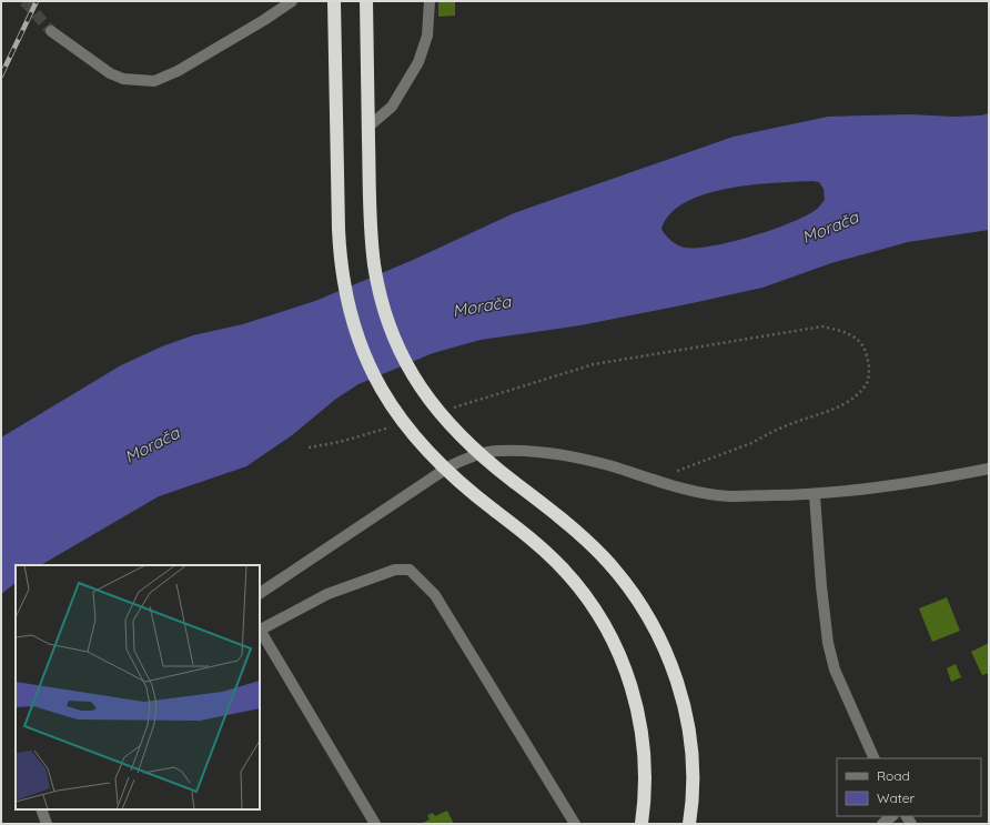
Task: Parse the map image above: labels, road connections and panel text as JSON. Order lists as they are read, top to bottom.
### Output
{
  "water": ["Morača"],
  "legend": ["Road", "Water"]
}
